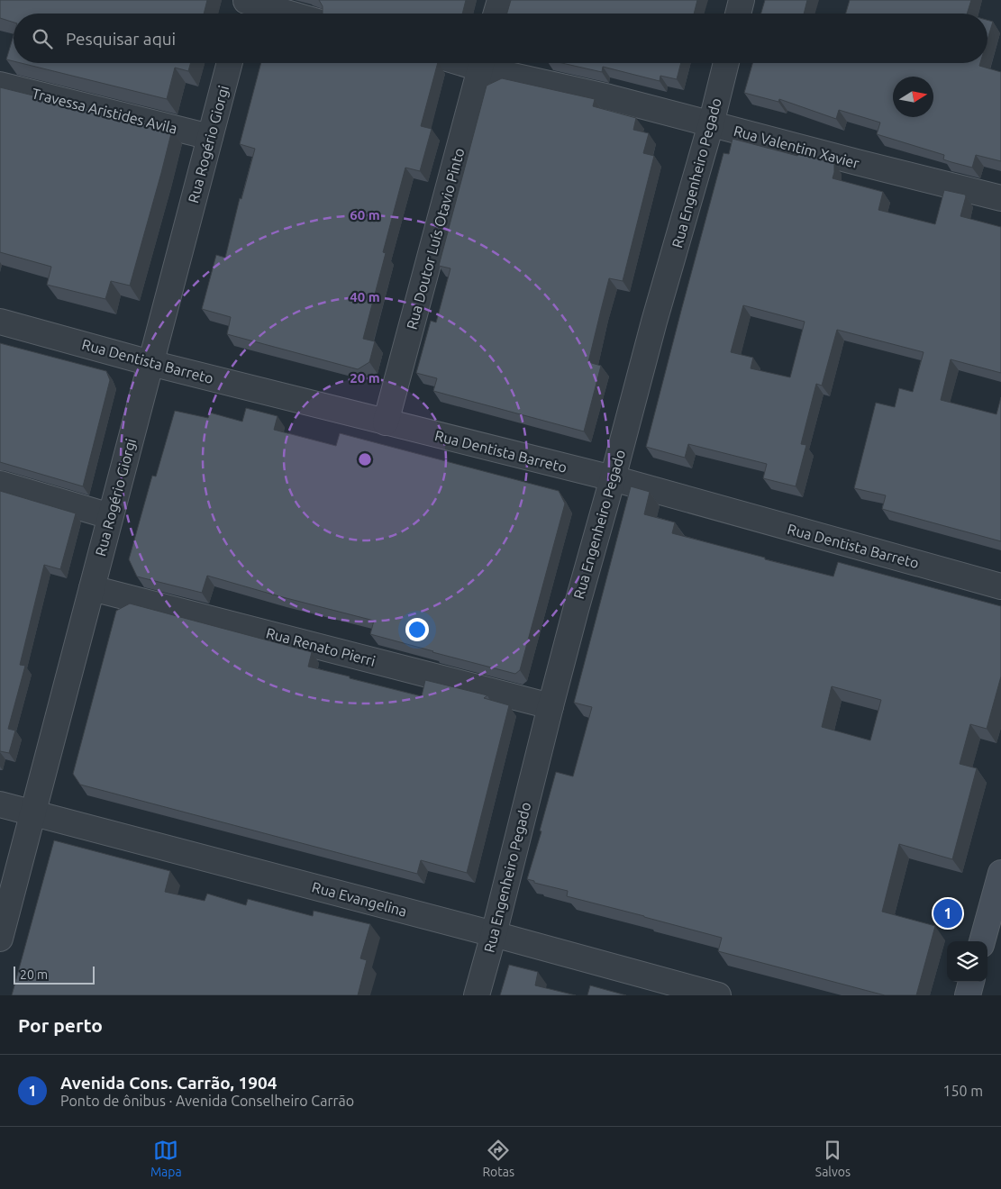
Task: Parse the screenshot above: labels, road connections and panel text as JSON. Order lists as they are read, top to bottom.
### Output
{
  "streets": {
    "street": [
      "Travessa Aristides Avila",
      "Rua Rogério Giorgi",
      "Rua Valentim Xavier",
      "Rua Engenheiro Pegado",
      "Rua Doutor Luís Otavio Pinto",
      "Rua Dentista Barreto",
      "Rua Renato Pierri",
      "Rua Evangelina"
    ]
  },
  "crossings": [
    ["Travessa Aristides Avila", "Rua Rogério Giorgi"],
    ["Rua Rogério Giorgi", "Rua Dentista Barreto"],
    ["Rua Rogério Giorgi", "Rua Renato Pierri"],
    ["Rua Rogério Giorgi", "Rua Evangelina"],
    ["Rua Valentim Xavier", "Rua Engenheiro Pegado"],
    ["Rua Engenheiro Pegado", "Rua Dentista Barreto"],
    ["Rua Engenheiro Pegado", "Rua Renato Pierri"],
    ["Rua Engenheiro Pegado", "Rua Evangelina"],
    ["Rua Doutor Luís Otavio Pinto", "Rua Dentista Barreto"]
  ],
  "scale_bar": "20 m",
  "north": "right",
  "page": {
    "search": "Pesquisar aqui",
    "pins": "1",
    "scale": "20 m",
    "heading": "Por perto",
    "list": [
      {
        "mark": "1",
        "name": "Avenida Cons. Carrão, 1904",
        "note": "Ponto de ônibus · Avenida Conselheiro Carrão",
        "value": "150 m"
      }
    ],
    "nav": ["Mapa", "Rotas", "Salvos"]
  },
  "rings": ["60 m", "40 m", "20 m"]
}
